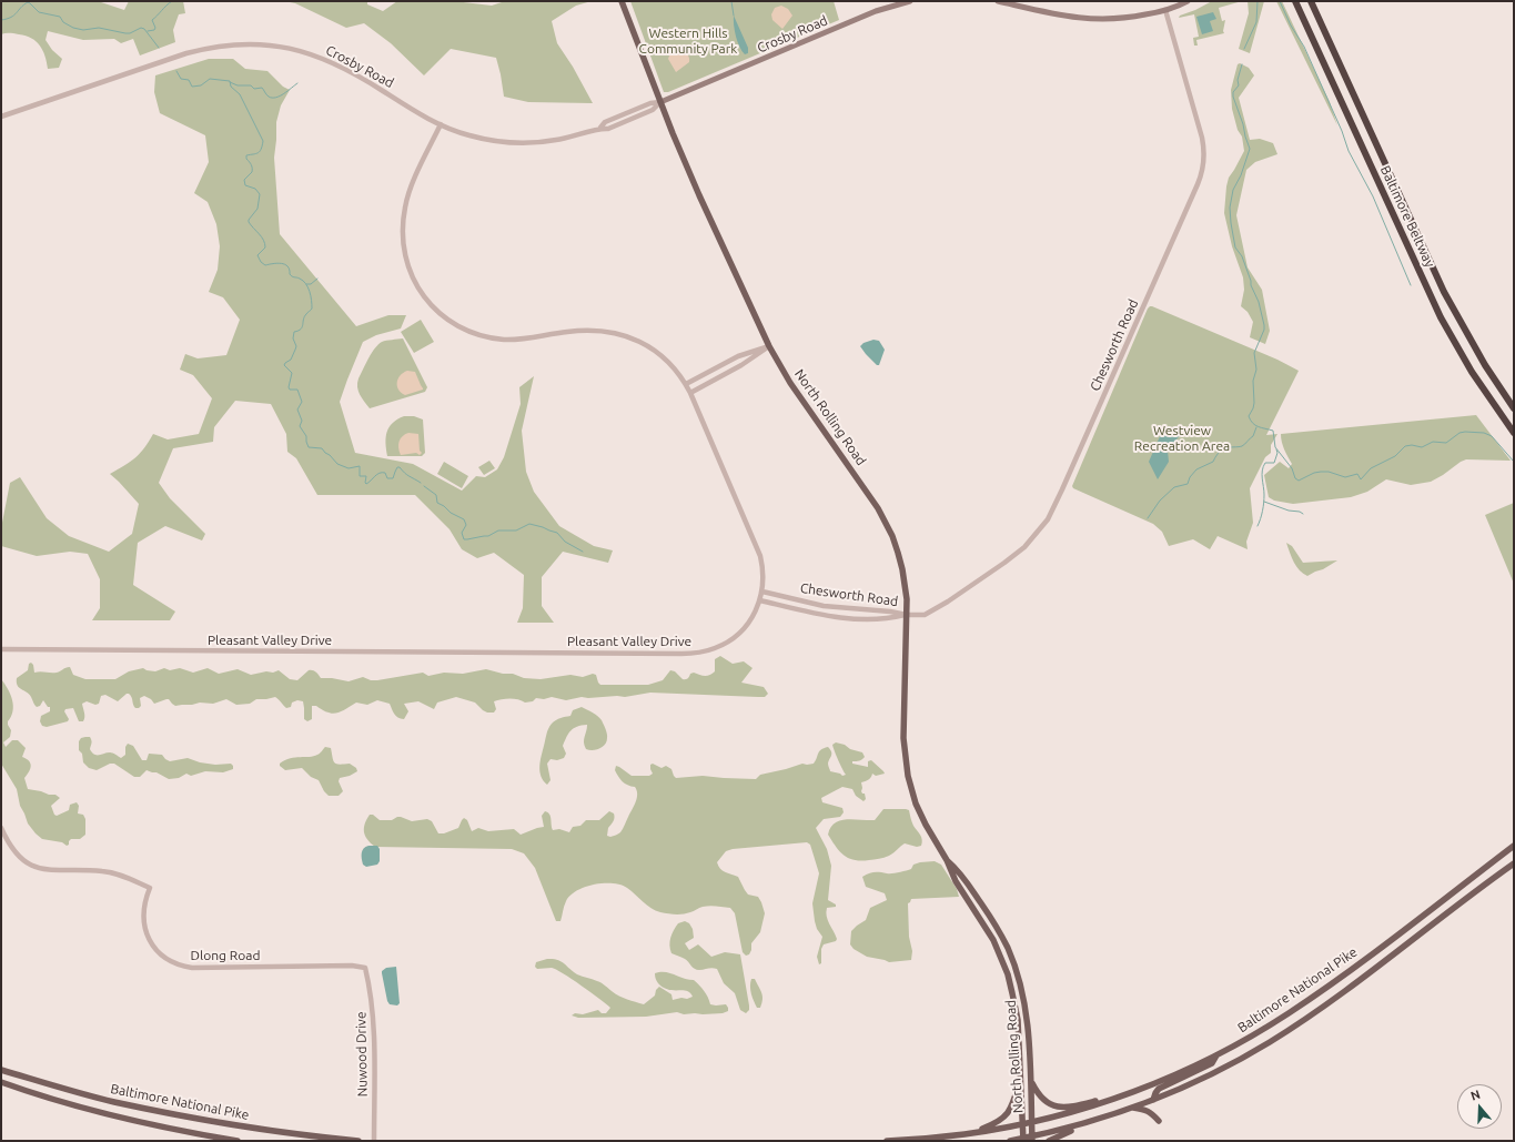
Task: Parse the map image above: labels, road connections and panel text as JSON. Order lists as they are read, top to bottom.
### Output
{
  "streets": {
    "highway": ["Baltimore Beltway"],
    "main road": ["Crosby Road", "North Rolling Road", "Baltimore National Pike"],
    "street": [
      "Chesworth Road",
      "Pleasant Valley Drive",
      "Dlong Road",
      "Nuwood Drive"
    ]
  },
  "crossings": [
    ["Crosby Road", "North Rolling Road"],
    ["Crosby Road", "Pleasant Valley Drive"],
    ["Chesworth Road", "North Rolling Road"],
    ["Chesworth Road", "Pleasant Valley Drive"],
    ["North Rolling Road", "Baltimore National Pike"],
    ["Dlong Road", "Nuwood Drive"]
  ],
  "parks": ["Western Hills Community Park", "Westview Recreation Area"],
  "north": "top"
}
